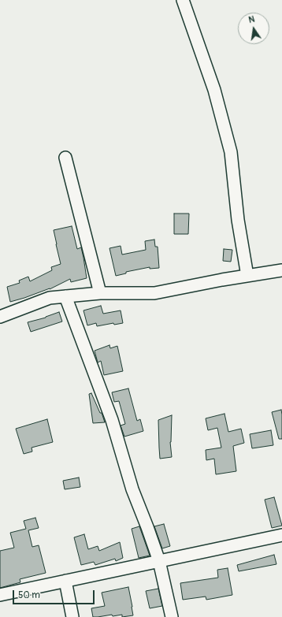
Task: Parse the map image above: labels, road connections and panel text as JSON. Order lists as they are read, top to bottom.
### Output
{
  "scale_bar": "50 m",
  "north": "top"
}
